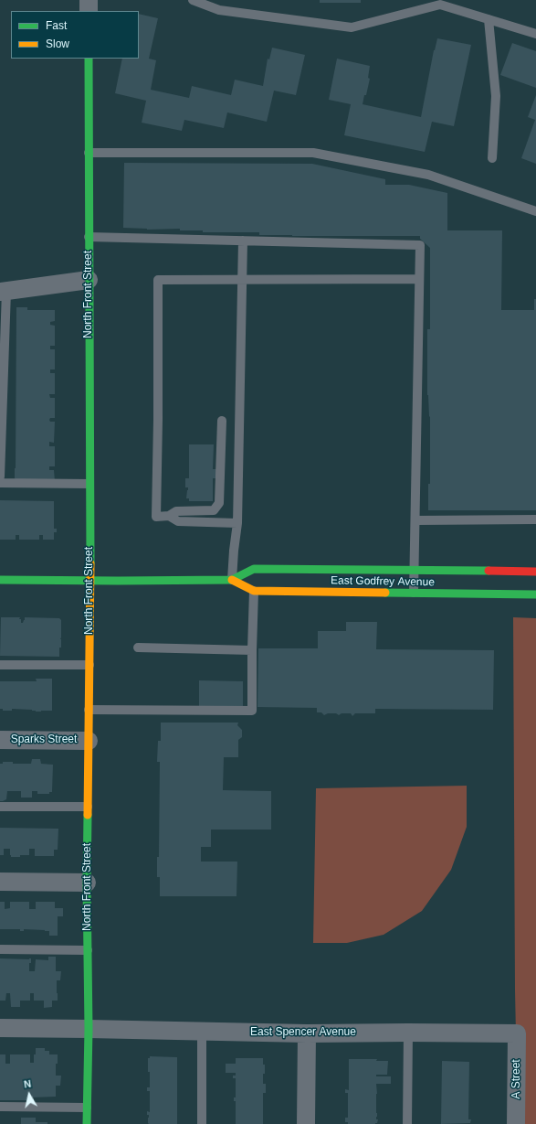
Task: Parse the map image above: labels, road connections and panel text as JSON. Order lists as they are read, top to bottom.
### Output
{
  "streets": {
    "street": [
      "North Front Street",
      "East Godfrey Avenue",
      "Sparks Street",
      "East Spencer Avenue",
      "A Street"
    ]
  },
  "crossings": [
    ["North Front Street", "East Godfrey Avenue"],
    ["North Front Street", "Sparks Street"],
    ["North Front Street", "East Spencer Avenue"],
    ["East Spencer Avenue", "A Street"]
  ],
  "legend": ["Fast", "Slow"],
  "north": "top"
}
